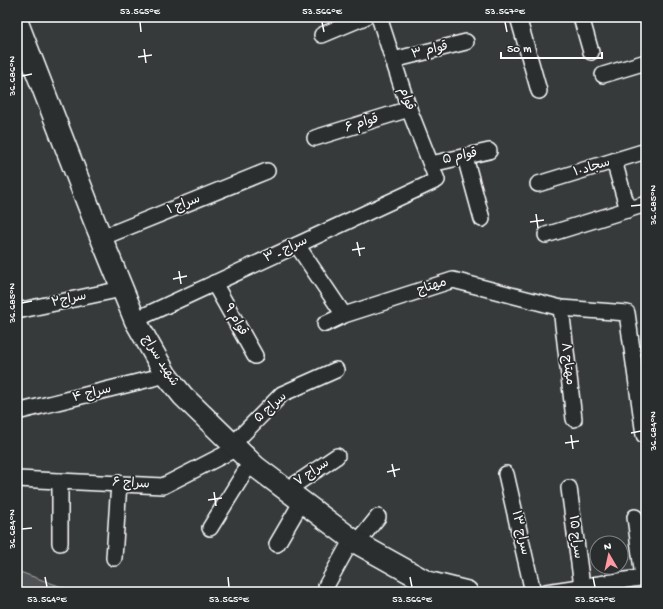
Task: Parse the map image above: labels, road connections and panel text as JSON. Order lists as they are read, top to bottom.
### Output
{
  "streets": {
    "street": [
      "قوام ۳",
      "قوام",
      "قوام ۶",
      "قوام ۵",
      "سجاد۱۰",
      "سراج ۱",
      "سراج ـ ۳",
      "مهتاج",
      "سراج۲",
      "قوام ۹",
      "شهید سراج",
      "مهتاج ۸",
      "سراج ۴",
      "سراج ۵",
      "سراج ۷",
      "سراج ۶",
      "سراج ۱۳",
      "سراج ۱۵"
    ]
  },
  "crossings": [
    ["قوام ۳", "قوام"],
    ["قوام", "قوام ۶"],
    ["قوام", "قوام ۵"],
    ["قوام", "سراج ـ ۳"],
    ["سراج ۱", "شهید سراج"],
    ["سراج ـ ۳", "قوام ۹"],
    ["سراج ـ ۳", "شهید سراج"],
    ["مهتاج", "مهتاج ۸"],
    ["سراج۲", "شهید سراج"],
    ["شهید سراج", "سراج ۴"],
    ["شهید سراج", "سراج ۵"],
    ["شهید سراج", "سراج ۷"],
    ["شهید سراج", "سراج ۶"],
    ["سراج ۵", "سراج ۶"]
  ],
  "scale_bar": "50 m",
  "north": "top",
  "coordinates": [
    "53.565°E",
    "53.566°E",
    "53.567°E",
    "36.686°N",
    "36.685°N",
    "36.684°N",
    "53.564°E"
  ]
}
